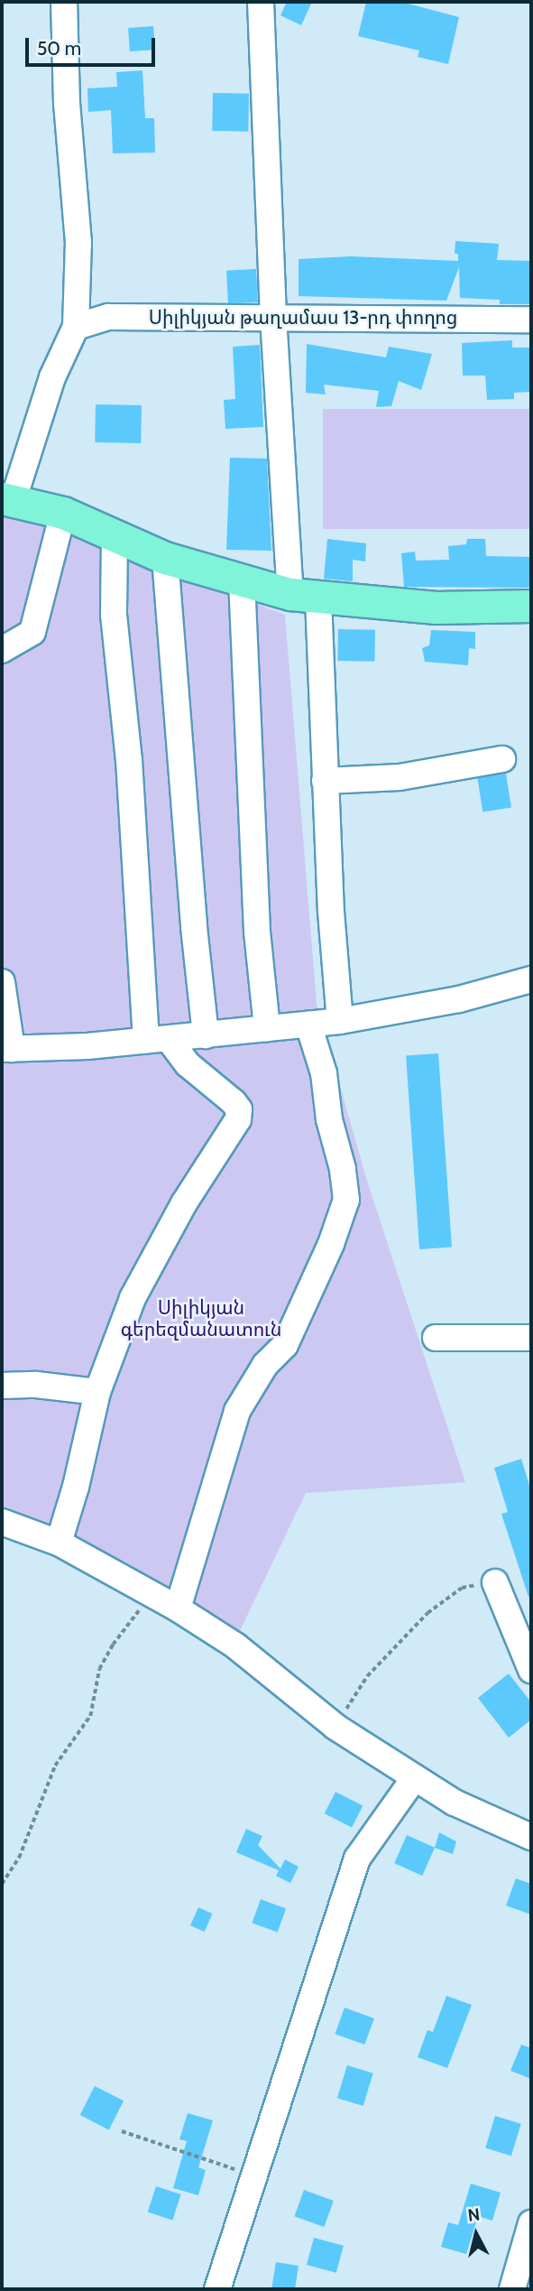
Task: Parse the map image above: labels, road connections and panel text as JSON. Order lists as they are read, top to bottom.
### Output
{
  "streets": {
    "street": ["Սիլիկյան թաղամաս 13-րդ փողոց"]
  },
  "parks": ["Սիլիկյան գերեզմանատուն"],
  "scale_bar": "50 m",
  "north": "top"
}
